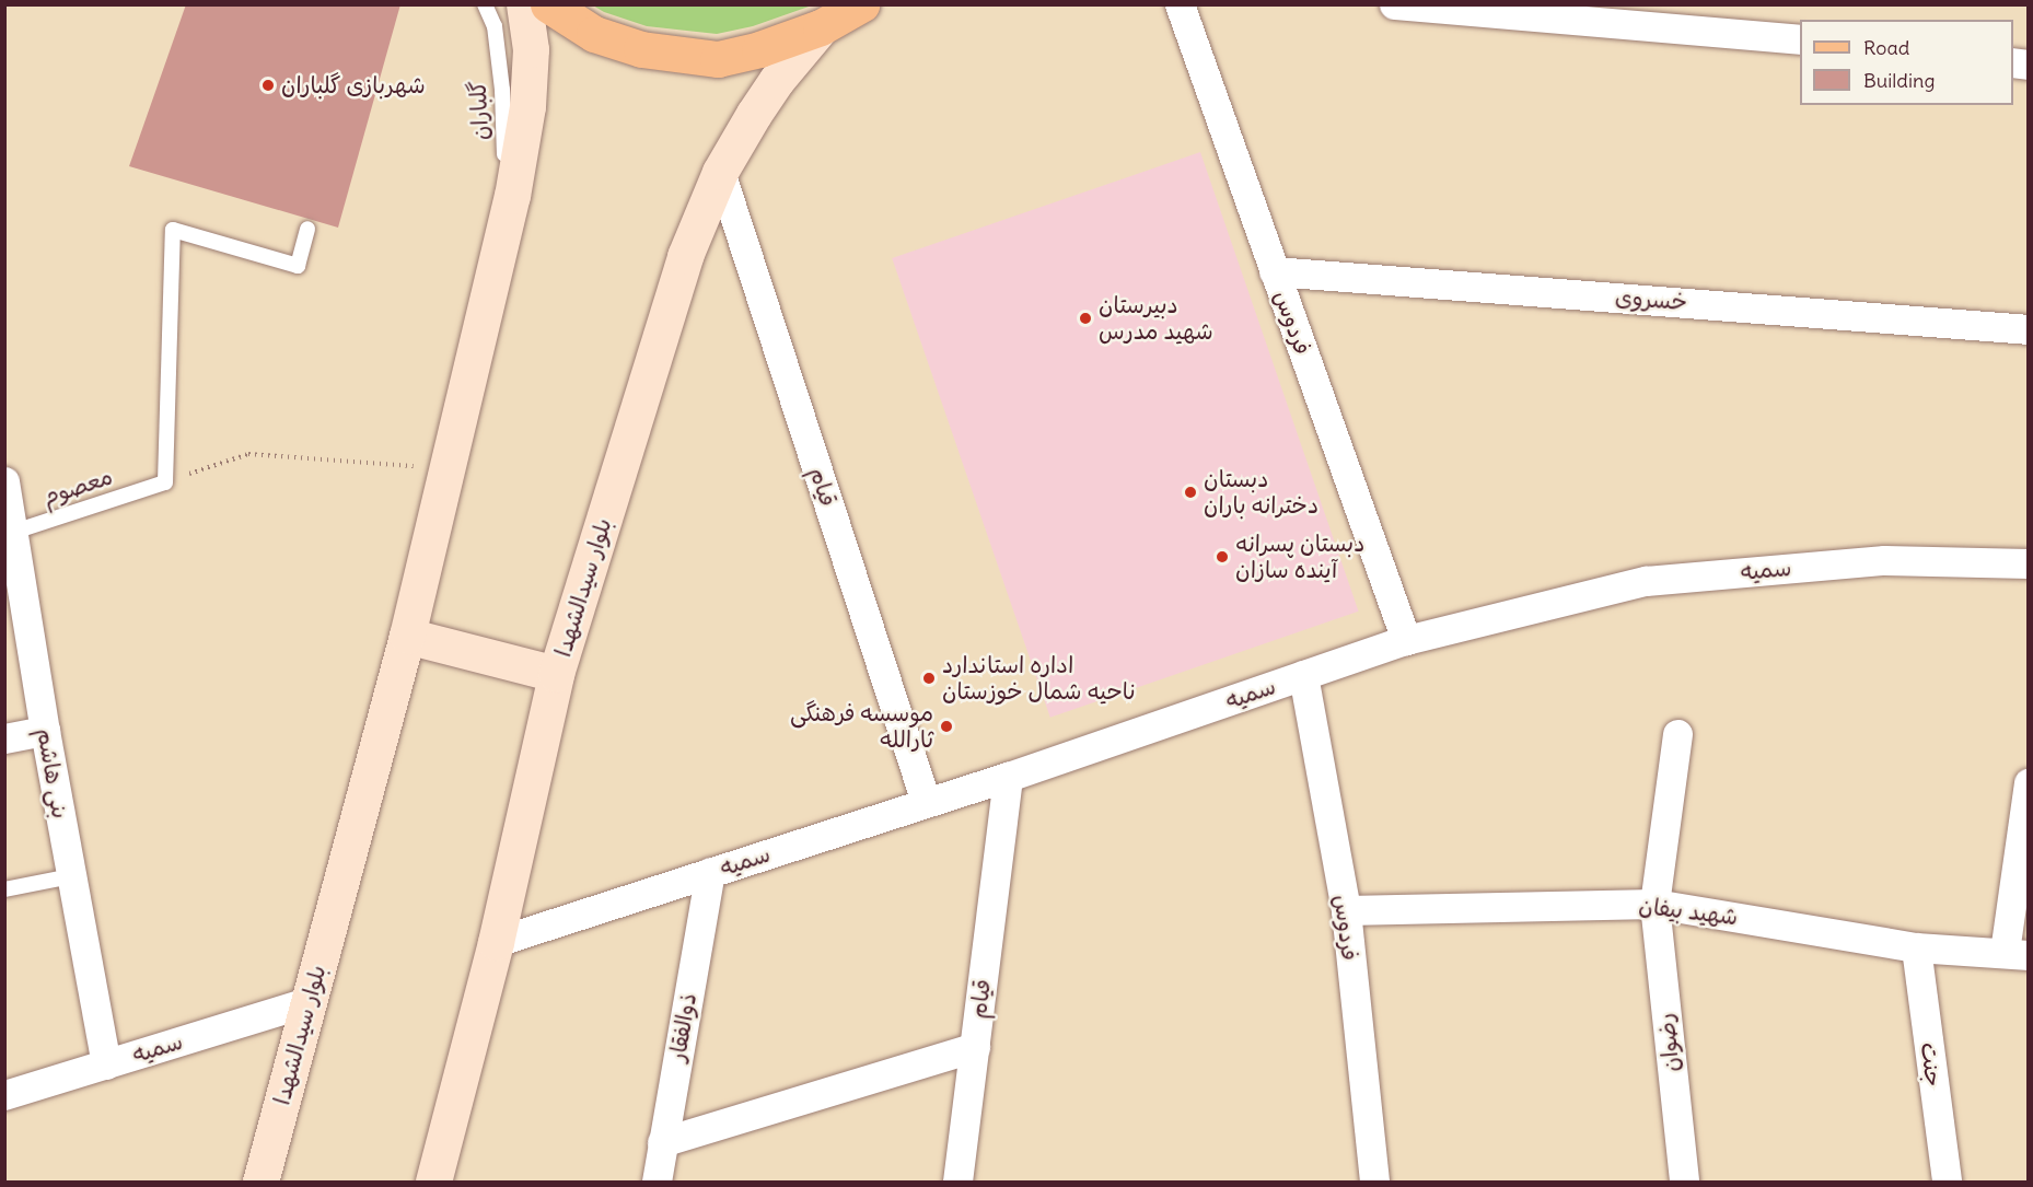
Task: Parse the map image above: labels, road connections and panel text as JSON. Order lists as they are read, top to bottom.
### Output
{
  "streets": {
    "main road": ["بلوار سیدالشهدا"],
    "street": [
      "خسروی",
      "فردوس",
      "قیام",
      "سمیه",
      "بنی هاشم",
      "شهید بیفان",
      "ذوالفقار",
      "رضوان",
      "جنت"
    ],
    "lane": ["گلباران", "معصوم"]
  },
  "crossings": [
    ["گلباران", "بلوار سیدالشهدا"],
    ["خسروی", "فردوس"],
    ["فردوس", "سمیه"],
    ["فردوس", "شهید بیفان"],
    ["معصوم", "بنی هاشم"],
    ["قیام", "سمیه"],
    ["قیام", "بلوار سیدالشهدا"],
    ["سمیه", "بلوار سیدالشهدا"],
    ["سمیه", "بنی هاشم"],
    ["سمیه", "ذوالفقار"],
    ["شهید بیفان", "رضوان"],
    ["شهید بیفان", "جنت"]
  ],
  "places": [
    "شهربازی گلباران",
    "دبیرستان شهید مدرس",
    "دبستان دخترانه باران",
    "دبستان پسرانه آینده سازان",
    "اداره استاندارد ناحیه شمال خوزستان",
    "موسسه فرهنگی ثارالله"
  ],
  "legend": ["Road", "Building"]
}
